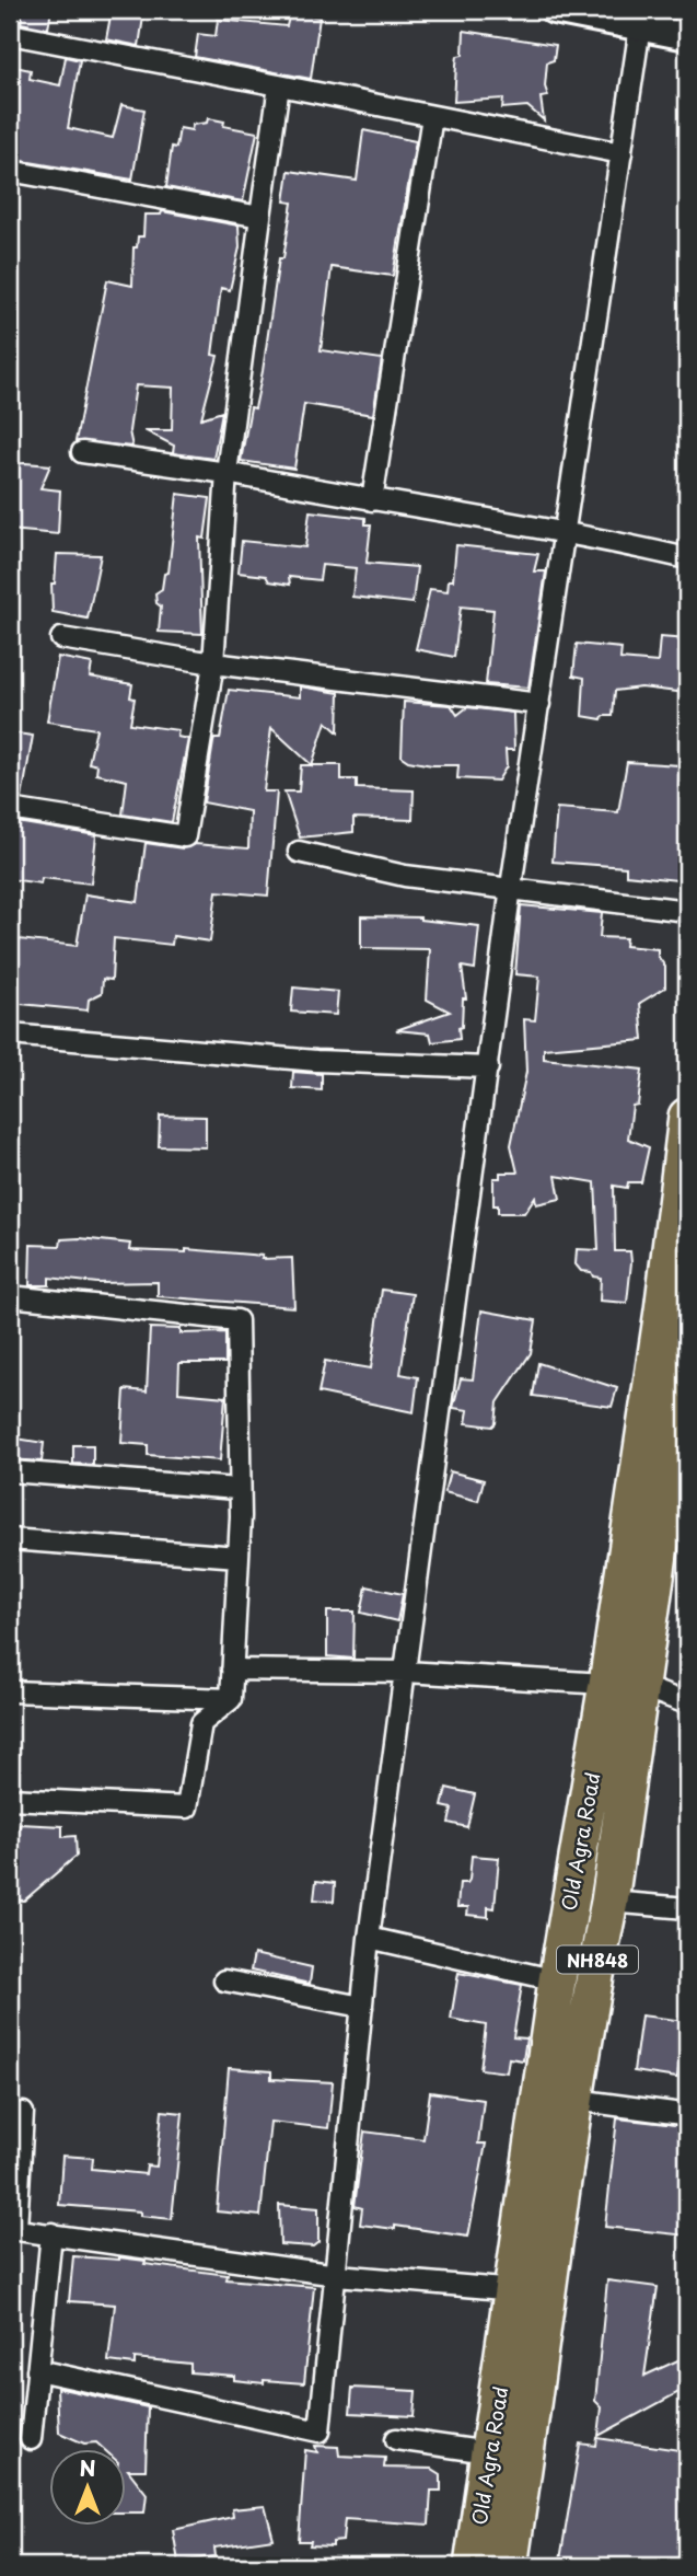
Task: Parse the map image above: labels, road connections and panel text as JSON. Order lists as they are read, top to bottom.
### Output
{
  "streets": {
    "highway": ["Old Agra Road", "NH848"]
  },
  "crossings": [
    ["Old Agra Road", "NH848"]
  ],
  "north": "top"
}
